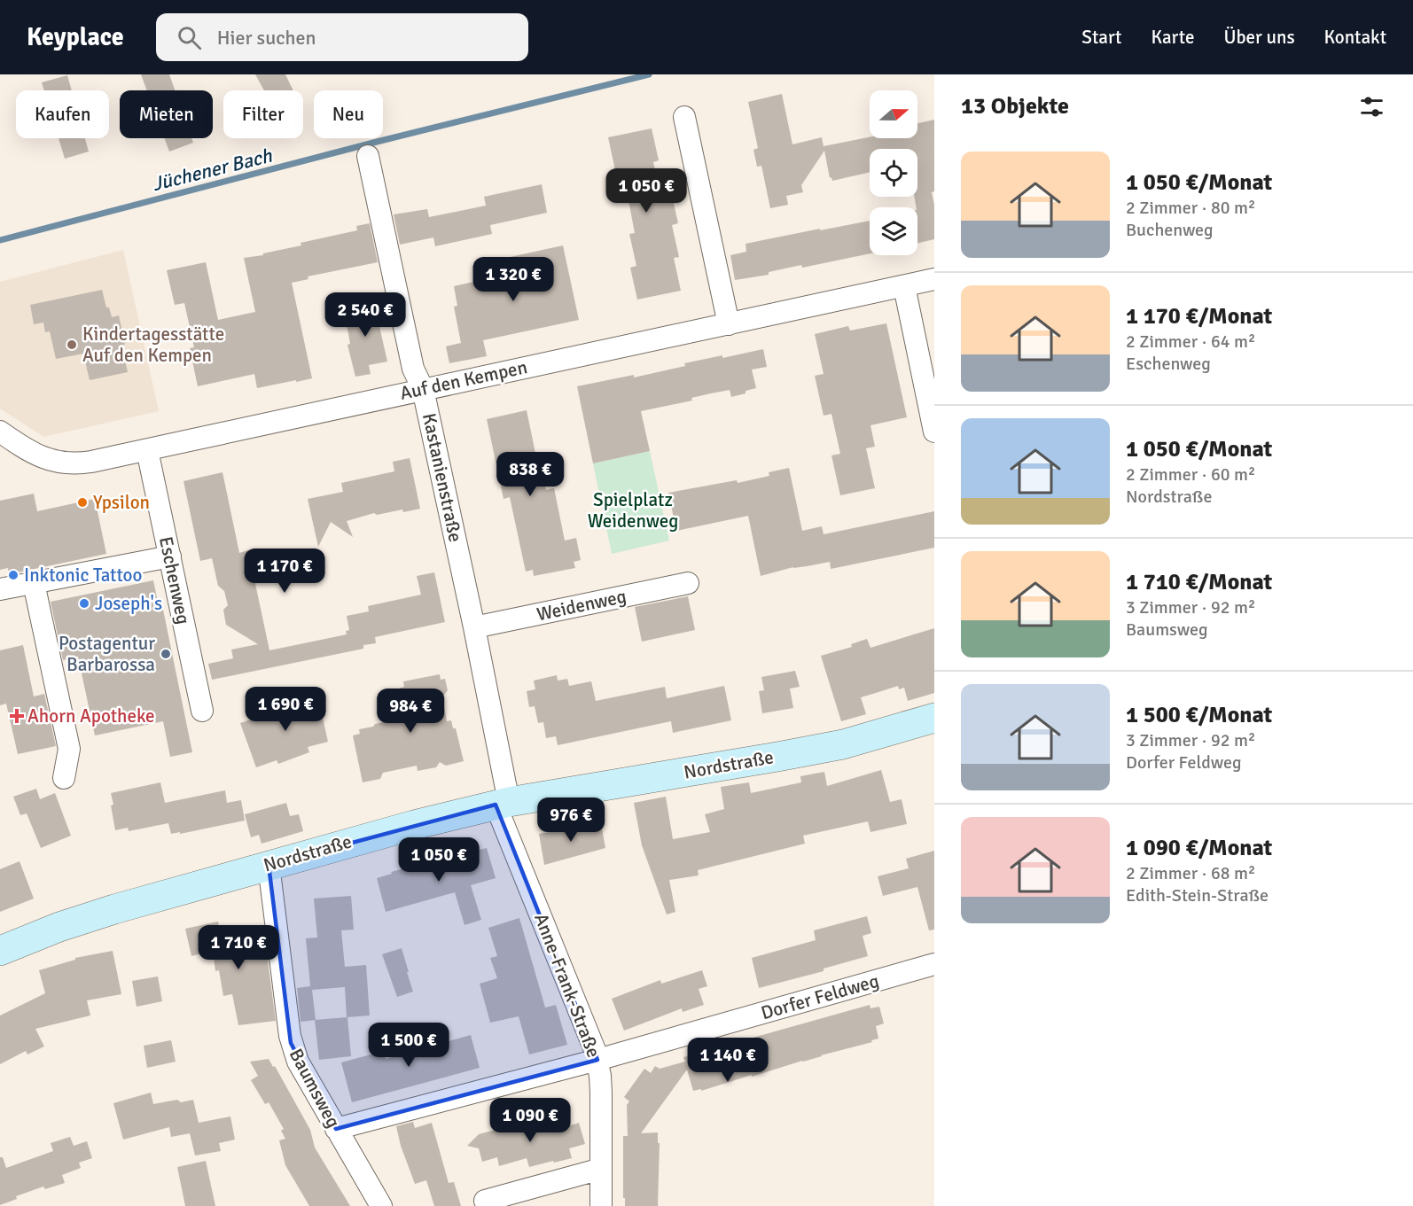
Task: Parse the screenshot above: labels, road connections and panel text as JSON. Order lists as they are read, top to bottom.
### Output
{
  "streets": {
    "street": [
      "Auf den Kempen",
      "Kastanienstraße",
      "Eschenweg",
      "Weidenweg",
      "Nordstraße",
      "Anne-Frank-Straße",
      "Dorfer Feldweg",
      "Baumsweg"
    ]
  },
  "crossings": [
    ["Auf den Kempen", "Kastanienstraße"],
    ["Auf den Kempen", "Eschenweg"],
    ["Kastanienstraße", "Weidenweg"],
    ["Kastanienstraße", "Nordstraße"],
    ["Kastanienstraße", "Anne-Frank-Straße"],
    ["Nordstraße", "Anne-Frank-Straße"],
    ["Nordstraße", "Baumsweg"],
    ["Anne-Frank-Straße", "Dorfer Feldweg"],
    ["Dorfer Feldweg", "Baumsweg"]
  ],
  "water": ["Jüchener Bach"],
  "parks": ["Spielplatz Weidenweg"],
  "places": {
    "other": [
      "Kindertagesstätte Auf den Kempen",
      "Ypsilon",
      "Inktonic Tattoo",
      "Joseph's",
      "Postagentur Barbarossa"
    ],
    "health": ["Ahorn Apotheke"]
  },
  "north": "right",
  "page": {
    "header": "Keyplace",
    "search": "Hier suchen",
    "nav": [
      "Start",
      "Karte",
      "Über uns",
      "Kontakt"
    ],
    "heading": "13 Objekte",
    "chip": [
      "Kaufen",
      "Mieten",
      "Filter",
      "Neu"
    ],
    "list": [
      {
        "name": "1 050 €/Monat",
        "note": "2 Zimmer · 80 m² · Buchenweg"
      },
      {
        "name": "1 170 €/Monat",
        "note": "2 Zimmer · 64 m² · Eschenweg"
      },
      {
        "name": "1 050 €/Monat",
        "note": "2 Zimmer · 60 m² · Nordstraße"
      },
      {
        "name": "1 710 €/Monat",
        "note": "3 Zimmer · 92 m² · Baumsweg"
      },
      {
        "name": "1 500 €/Monat",
        "note": "3 Zimmer · 92 m² · Dorfer Feldweg"
      },
      {
        "name": "1 090 €/Monat",
        "note": "2 Zimmer · 68 m² · Edith-Stein-Straße"
      }
    ],
    "price": [
      "1 050 €",
      "1 320 €",
      "2 540 €",
      "838 €",
      "1 170 €",
      "1 690 €",
      "984 €",
      "976 €",
      "1 050 €",
      "1 710 €",
      "1 500 €",
      "1 140 €",
      "1 090 €"
    ]
  }
}
